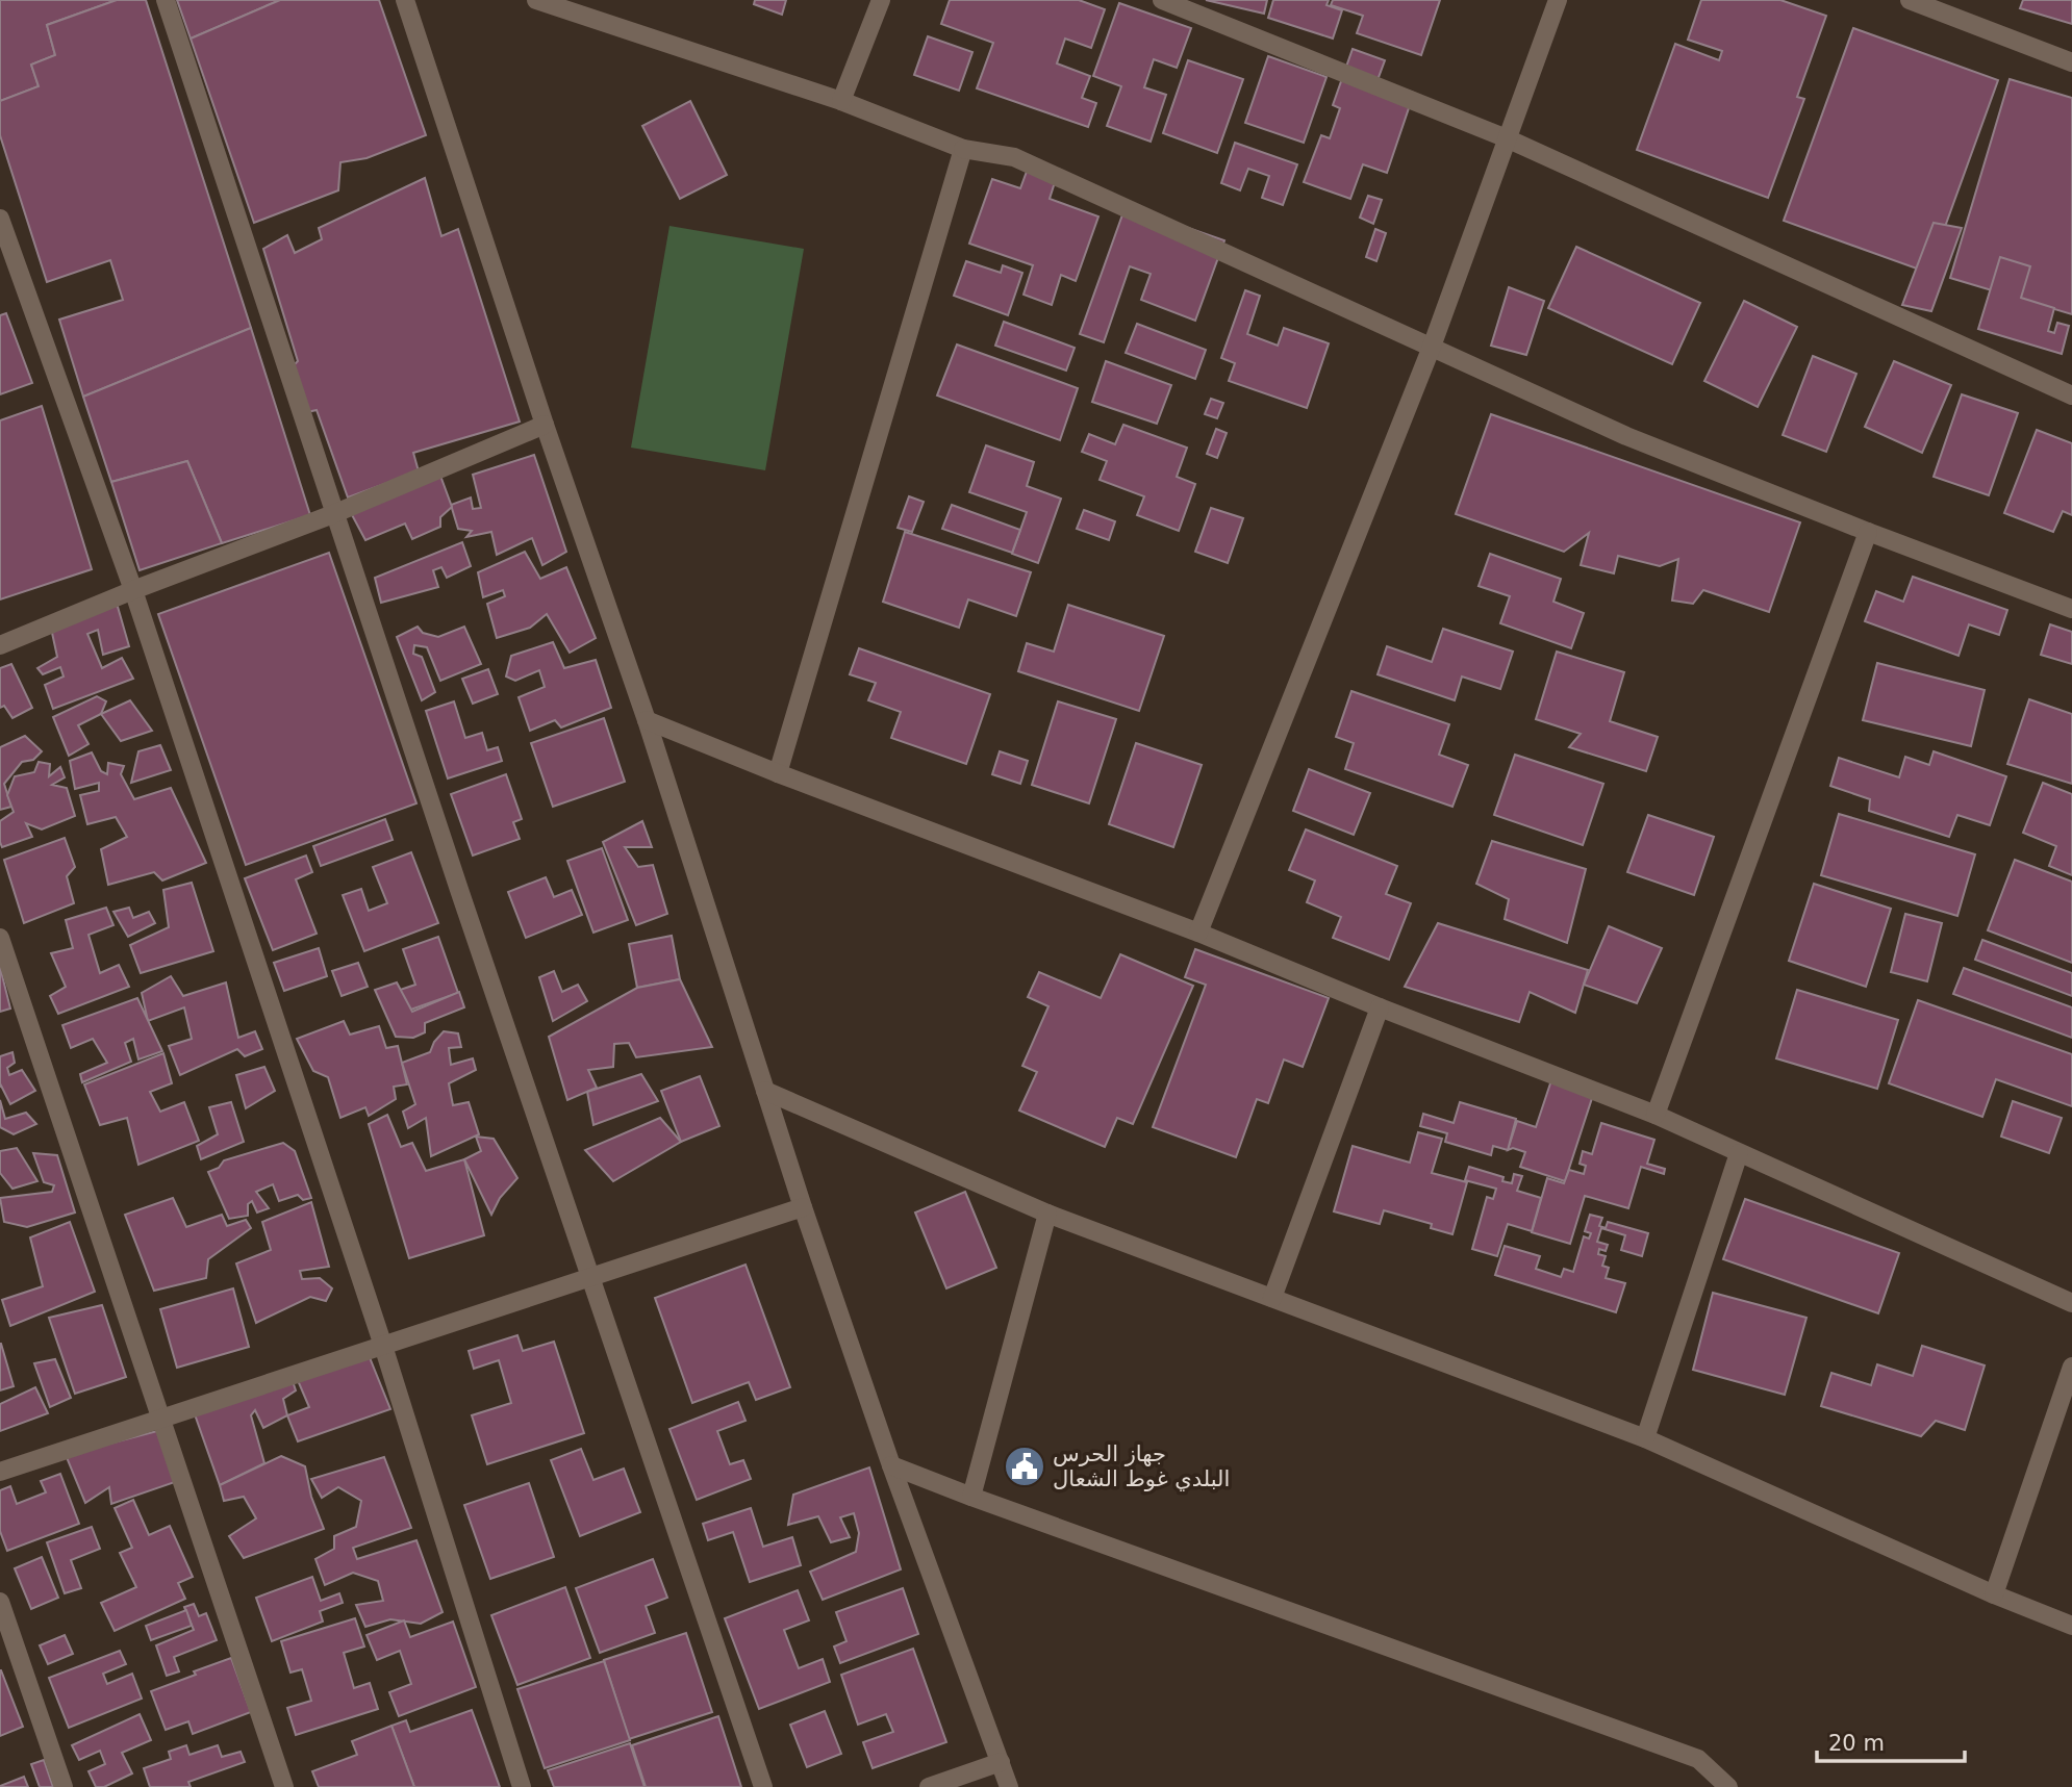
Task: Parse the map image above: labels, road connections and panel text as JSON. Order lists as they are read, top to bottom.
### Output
{
  "places": {
    "public building": ["جهاز الحرس البلدي غوط الشعال"]
  },
  "scale_bar": "20 m"
}
